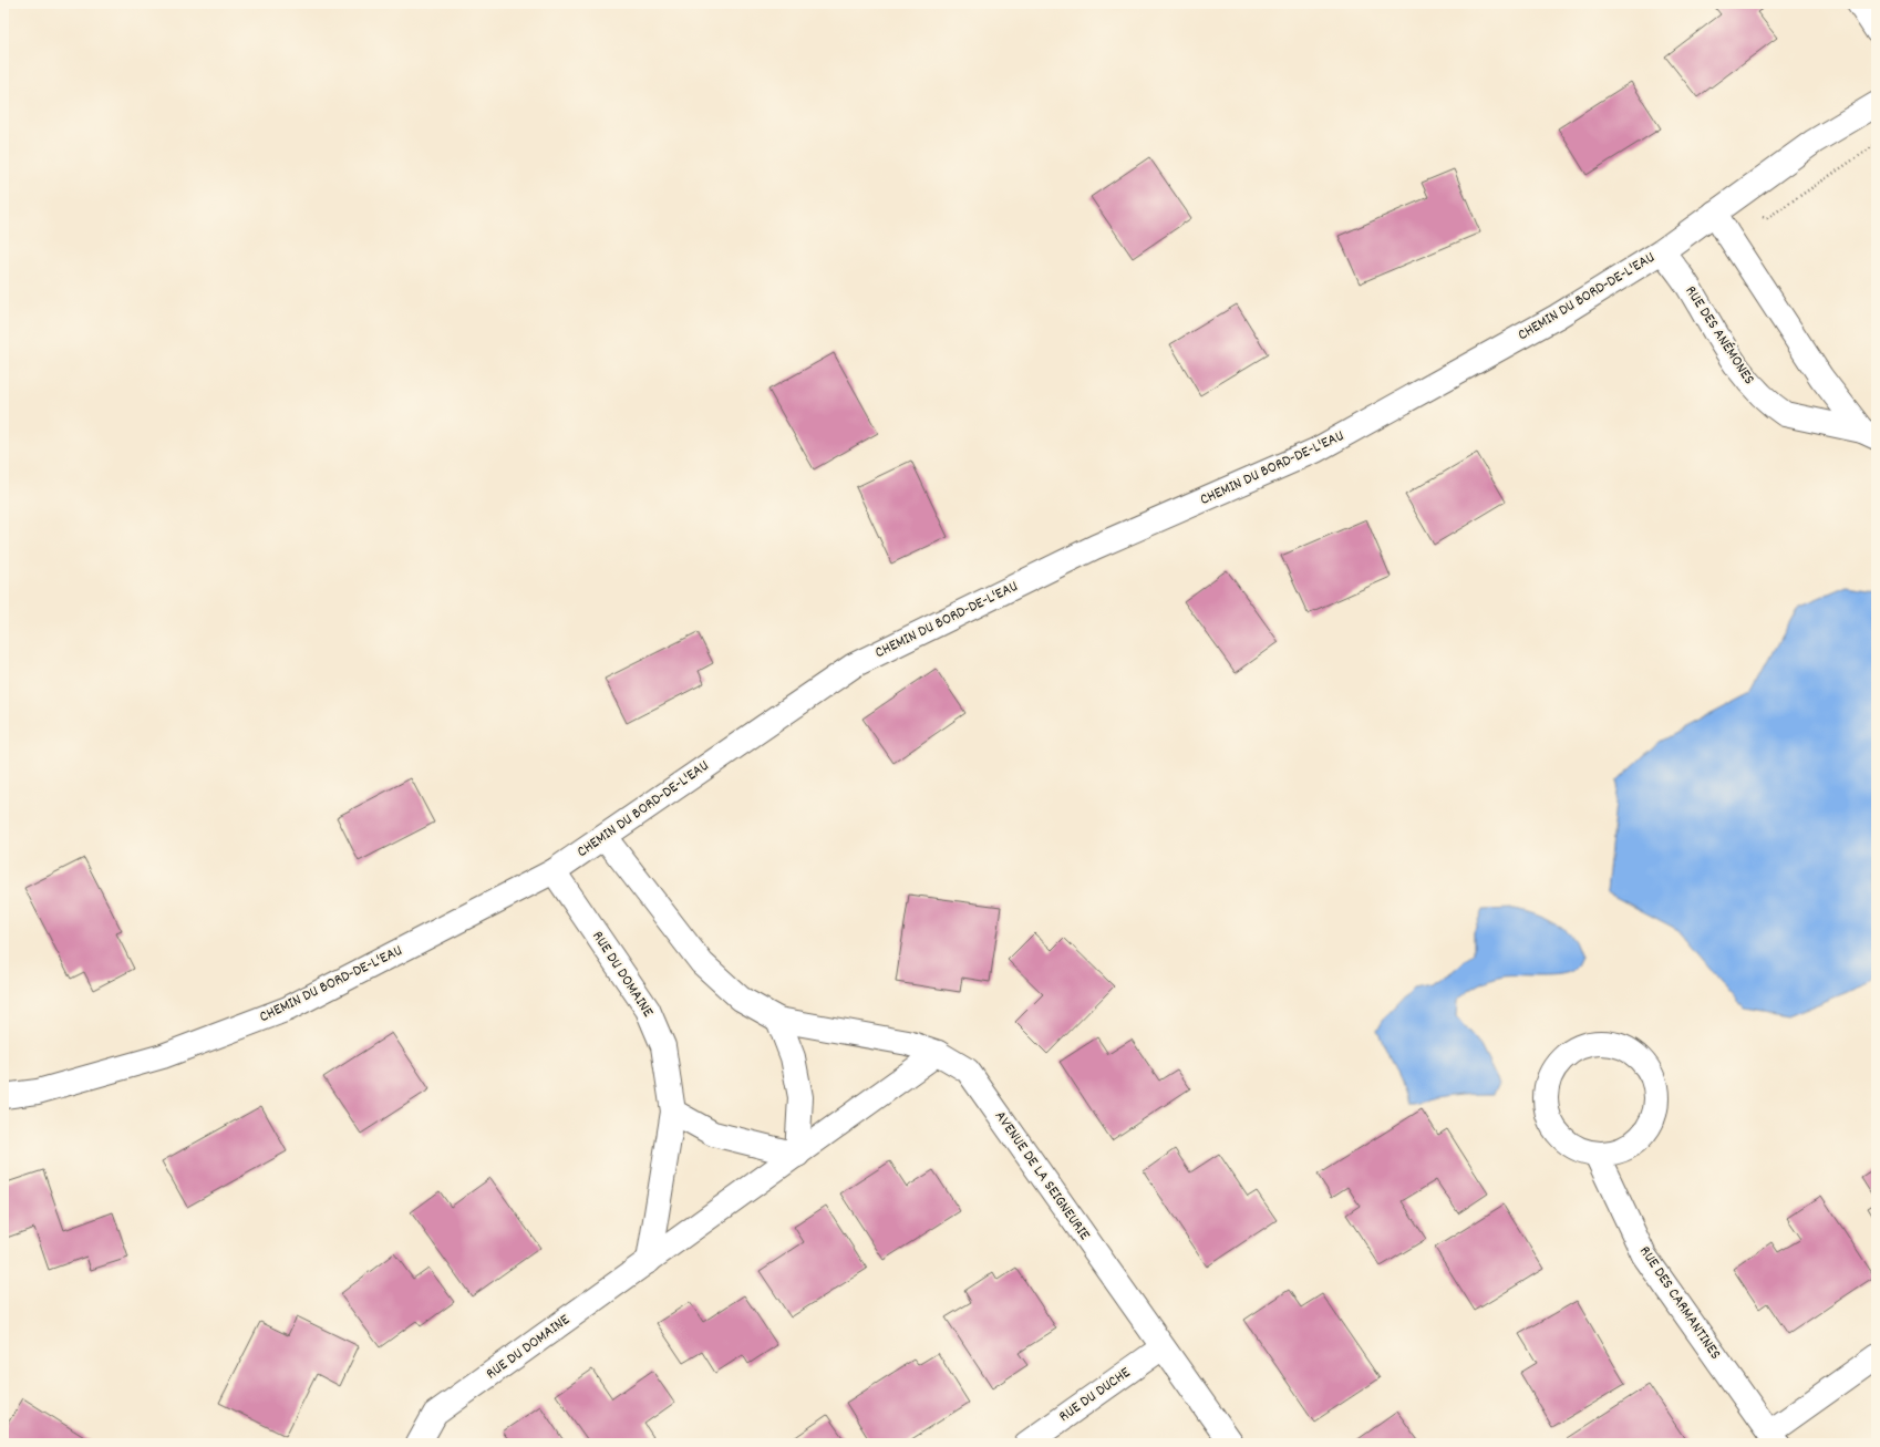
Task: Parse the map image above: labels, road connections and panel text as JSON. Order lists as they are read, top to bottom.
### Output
{
  "streets": {
    "street": [
      "CHEMIN DU BORD-DE-L'EAU",
      "RUE DES ANÉMONES",
      "RUE DU DOMAINE",
      "AVENUE DE LA SEIGNEURIE",
      "RUE DES CARMANTINES",
      "RUE DU DUCHE"
    ]
  },
  "crossings": [
    ["CHEMIN DU BORD-DE-L'EAU", "RUE DES ANÉMONES"],
    ["CHEMIN DU BORD-DE-L'EAU", "RUE DU DOMAINE"],
    ["CHEMIN DU BORD-DE-L'EAU", "AVENUE DE LA SEIGNEURIE"],
    ["RUE DU DOMAINE", "AVENUE DE LA SEIGNEURIE"],
    ["AVENUE DE LA SEIGNEURIE", "RUE DU DUCHE"]
  ]
}
